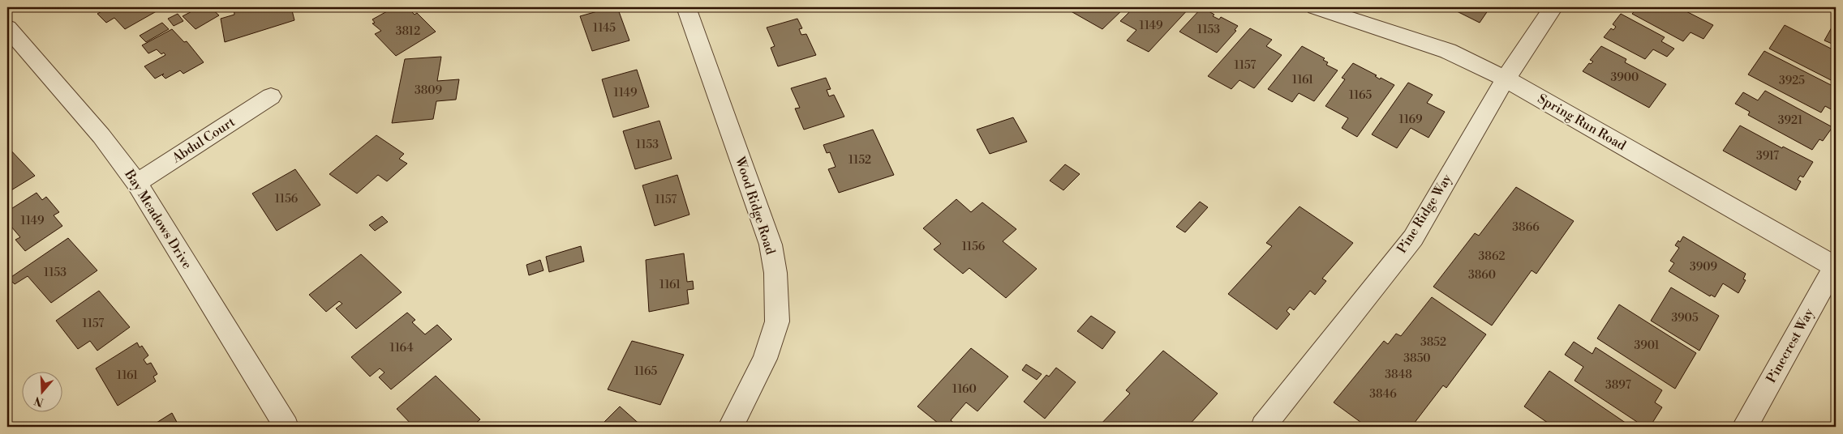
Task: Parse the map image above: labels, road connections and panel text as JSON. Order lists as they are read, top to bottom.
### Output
{
  "streets": {
    "street": [
      "Spring Run Road",
      "Abdul Court",
      "Wood Ridge Road",
      "Pine Ridge Way",
      "Bay Meadows Drive",
      "Pinecrest Way"
    ]
  },
  "crossings": [
    ["Spring Run Road", "Pine Ridge Way"],
    ["Spring Run Road", "Pinecrest Way"],
    ["Abdul Court", "Bay Meadows Drive"]
  ],
  "house_numbers": [
    "1149",
    "1145",
    "1153",
    "3812",
    "1157",
    "3900",
    "1161",
    "3925",
    "3809",
    "1149",
    "1165",
    "1169",
    "3921",
    "1153",
    "3917",
    "1152",
    "1156",
    "1157",
    "1149",
    "3866",
    "1156",
    "3862",
    "3909",
    "1153",
    "3860",
    "1161",
    "3905",
    "1157",
    "3852",
    "3901",
    "1164",
    "3850",
    "1165",
    "3848",
    "1161",
    "3897",
    "1160",
    "3846"
  ],
  "north": "bottom"
}
